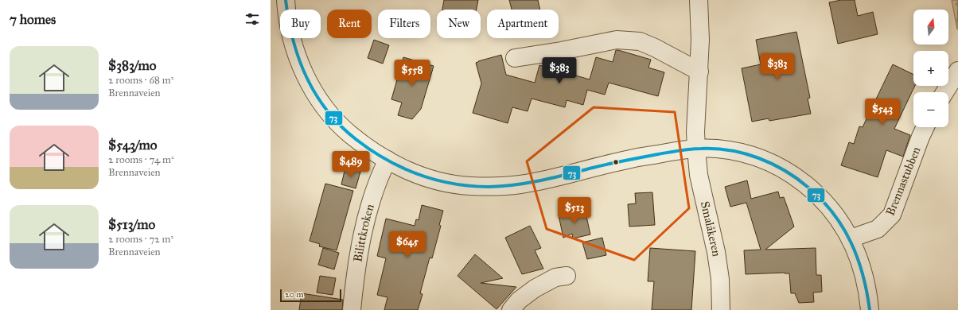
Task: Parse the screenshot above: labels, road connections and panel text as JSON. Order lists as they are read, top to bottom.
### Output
{
  "streets": {
    "street": ["Brennastubben", "Smalåkeren", "Bilittkroken"]
  },
  "lines": ["transit line 73"],
  "scale_bar": "20 m",
  "north": "top",
  "page": {
    "heading": "7 homes",
    "map_buttons": ["+", "−"],
    "chip": [
      "Buy",
      "Rent",
      "Filters",
      "New",
      "Apartment"
    ],
    "list": [
      {
        "name": "$383/mo",
        "note": "2 rooms · 68 m² · Brennaveien"
      },
      {
        "name": "$543/mo",
        "note": "2 rooms · 74 m² · Brennaveien"
      },
      {
        "name": "$513/mo",
        "note": "2 rooms · 72 m² · Brennaveien"
      }
    ],
    "price": [
      "$383",
      "$383",
      "$558",
      "$543",
      "$489",
      "$513",
      "$645"
    ],
    "scale": "20 m"
  }
}
